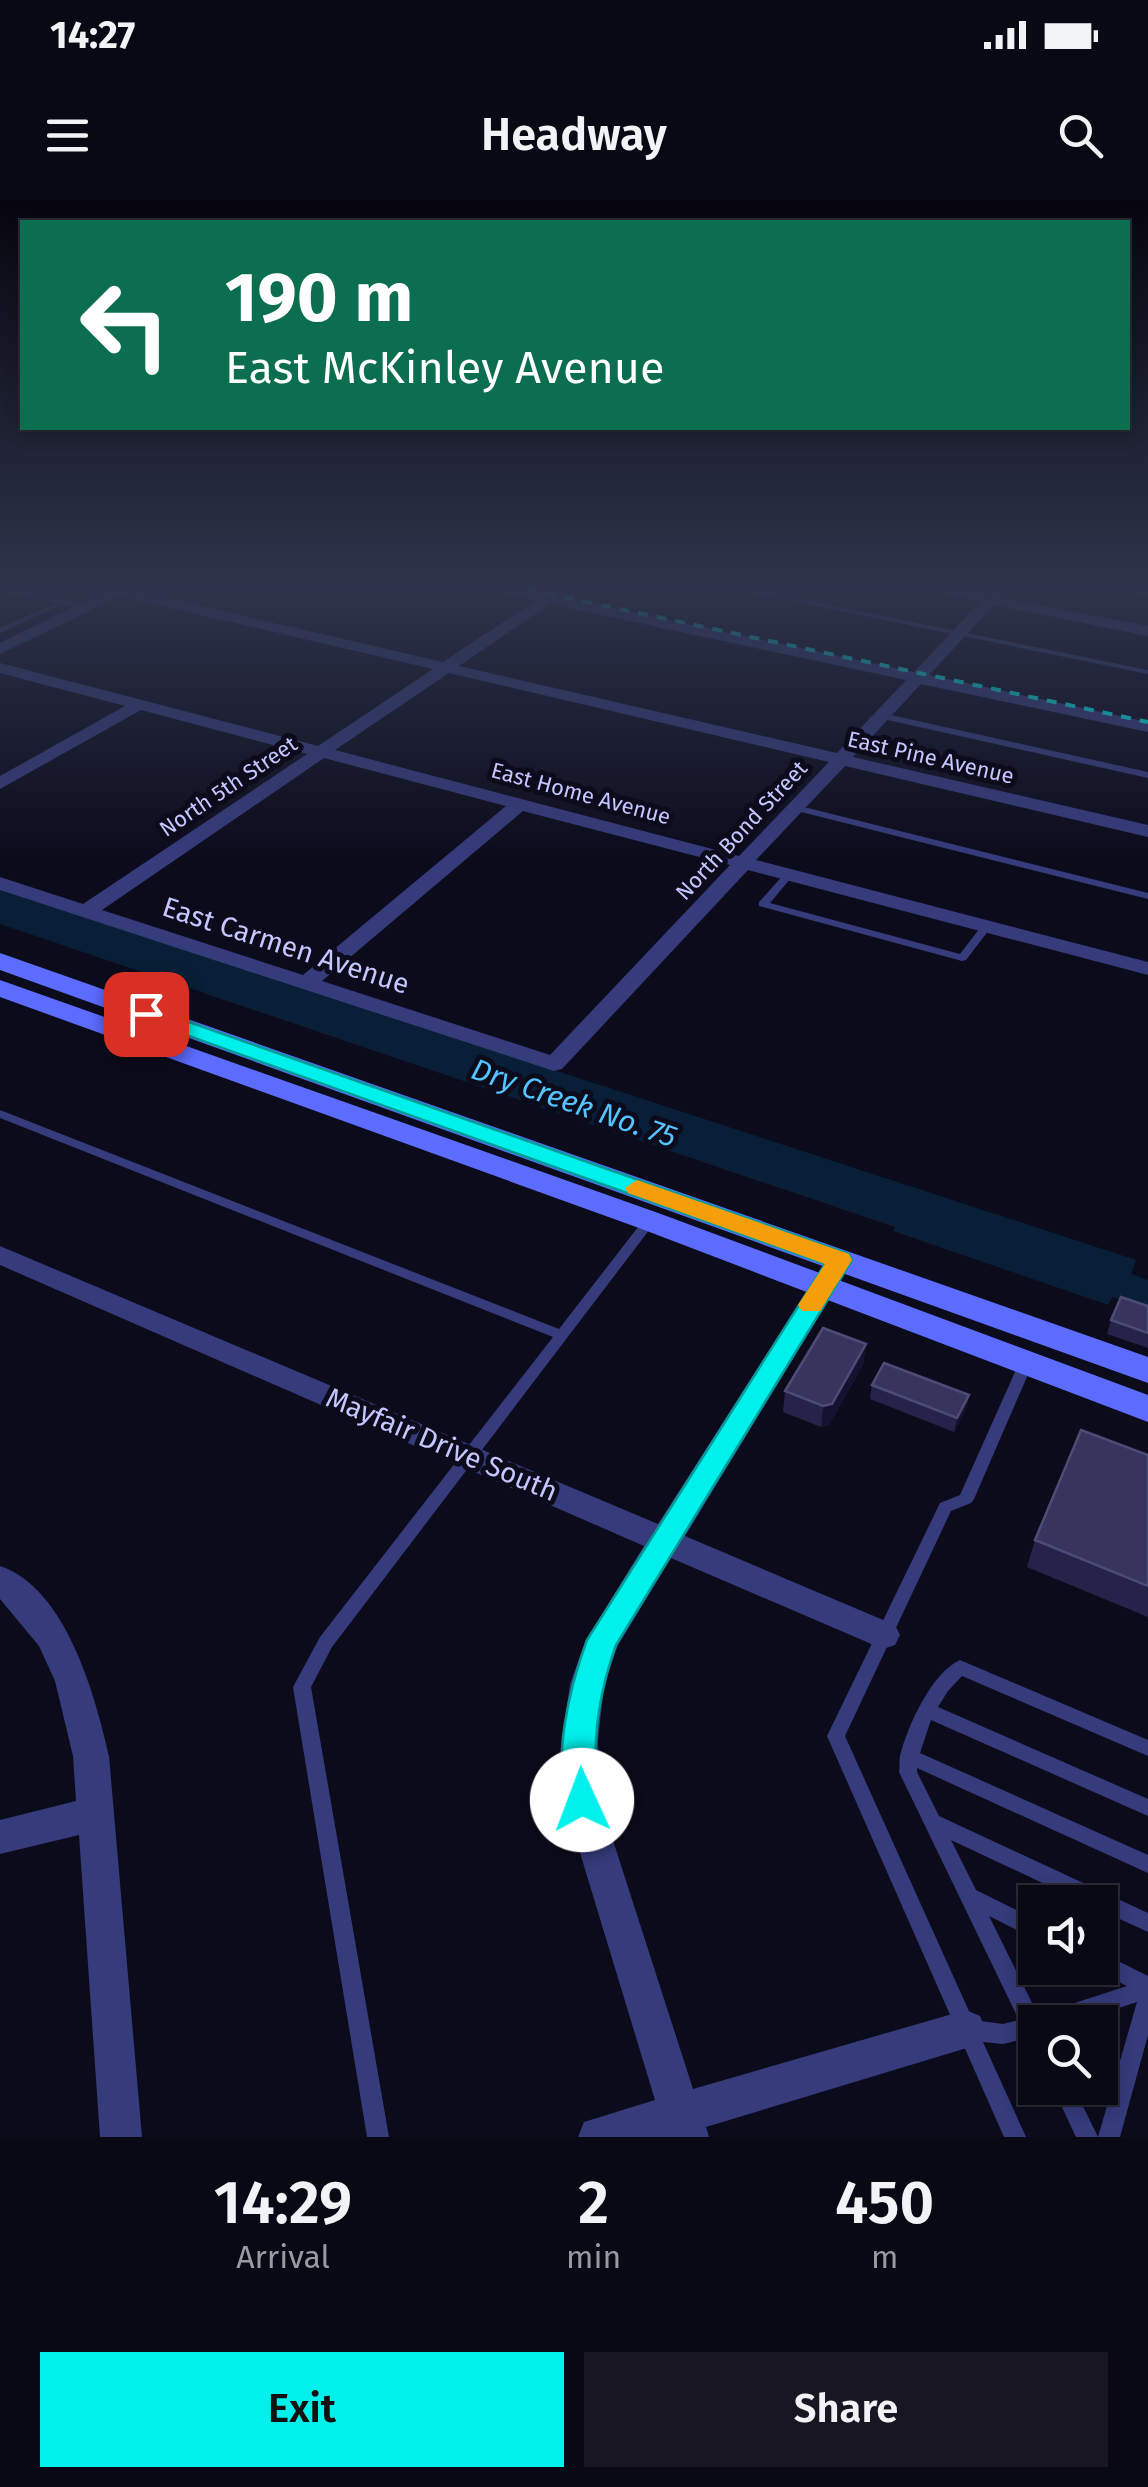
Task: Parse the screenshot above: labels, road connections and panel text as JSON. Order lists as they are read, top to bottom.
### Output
{
  "streets": {
    "street": [
      "East Pine Avenue",
      "North 5th Street",
      "East Home Avenue",
      "North Bond Street",
      "East Carmen Avenue",
      "Mayfair Drive South"
    ]
  },
  "crossings": [
    ["East Pine Avenue", "North Bond Street"],
    ["North 5th Street", "East Home Avenue"],
    ["North 5th Street", "East Carmen Avenue"],
    ["East Home Avenue", "North Bond Street"],
    ["North Bond Street", "East Carmen Avenue"]
  ],
  "water": ["Dry Creek No. 75"],
  "page": {
    "status": "14:27",
    "header": "Headway",
    "turn": ["190 m", "East McKinley Avenue"],
    "eta": [
      "14:29",
      "Arrival",
      "2",
      "min",
      "450",
      "m"
    ],
    "buttons": ["Exit", "Share"]
  }
}
